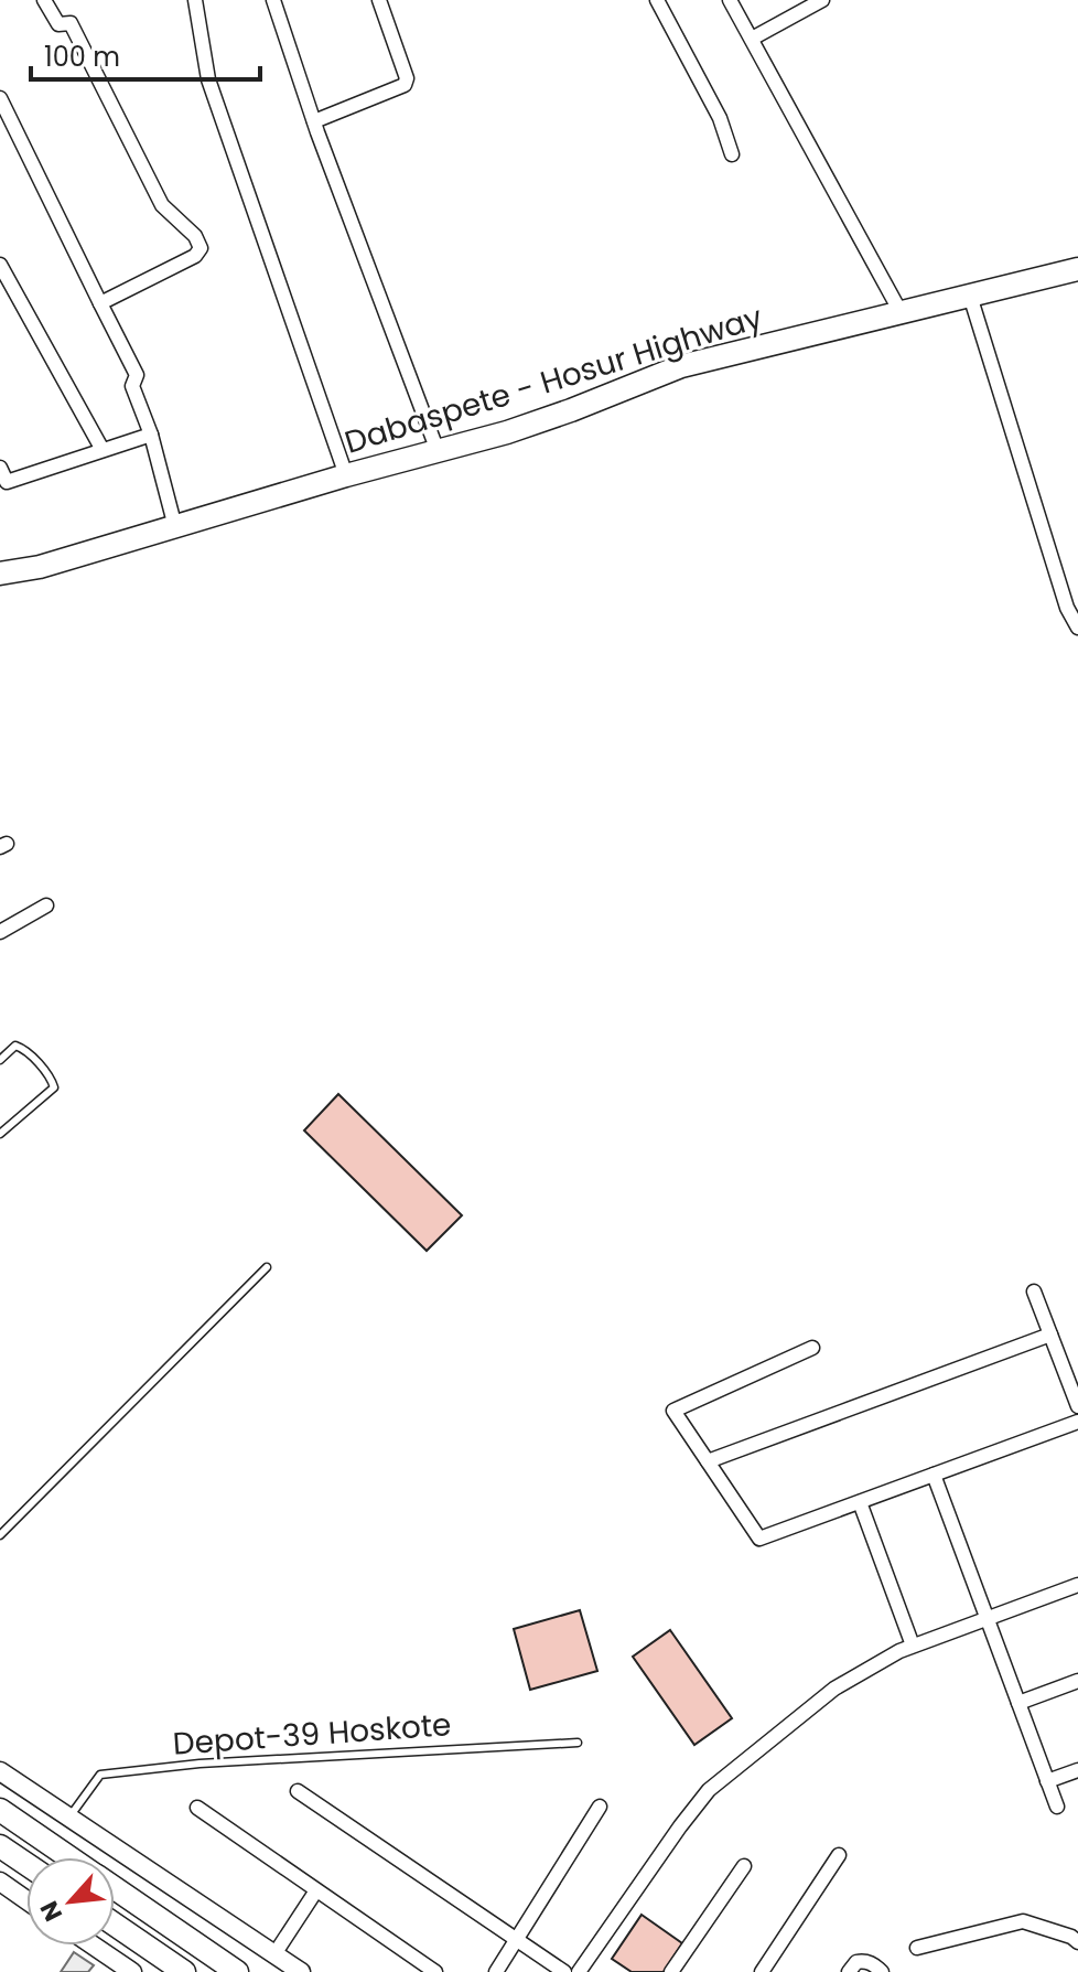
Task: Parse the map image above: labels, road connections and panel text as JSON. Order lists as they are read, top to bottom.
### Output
{
  "streets": {
    "highway": ["Dabaspete - Hosur Highway"],
    "lane": ["Depot-39 Hoskote"]
  },
  "scale_bar": "100 m",
  "north": "bottom left"
}
